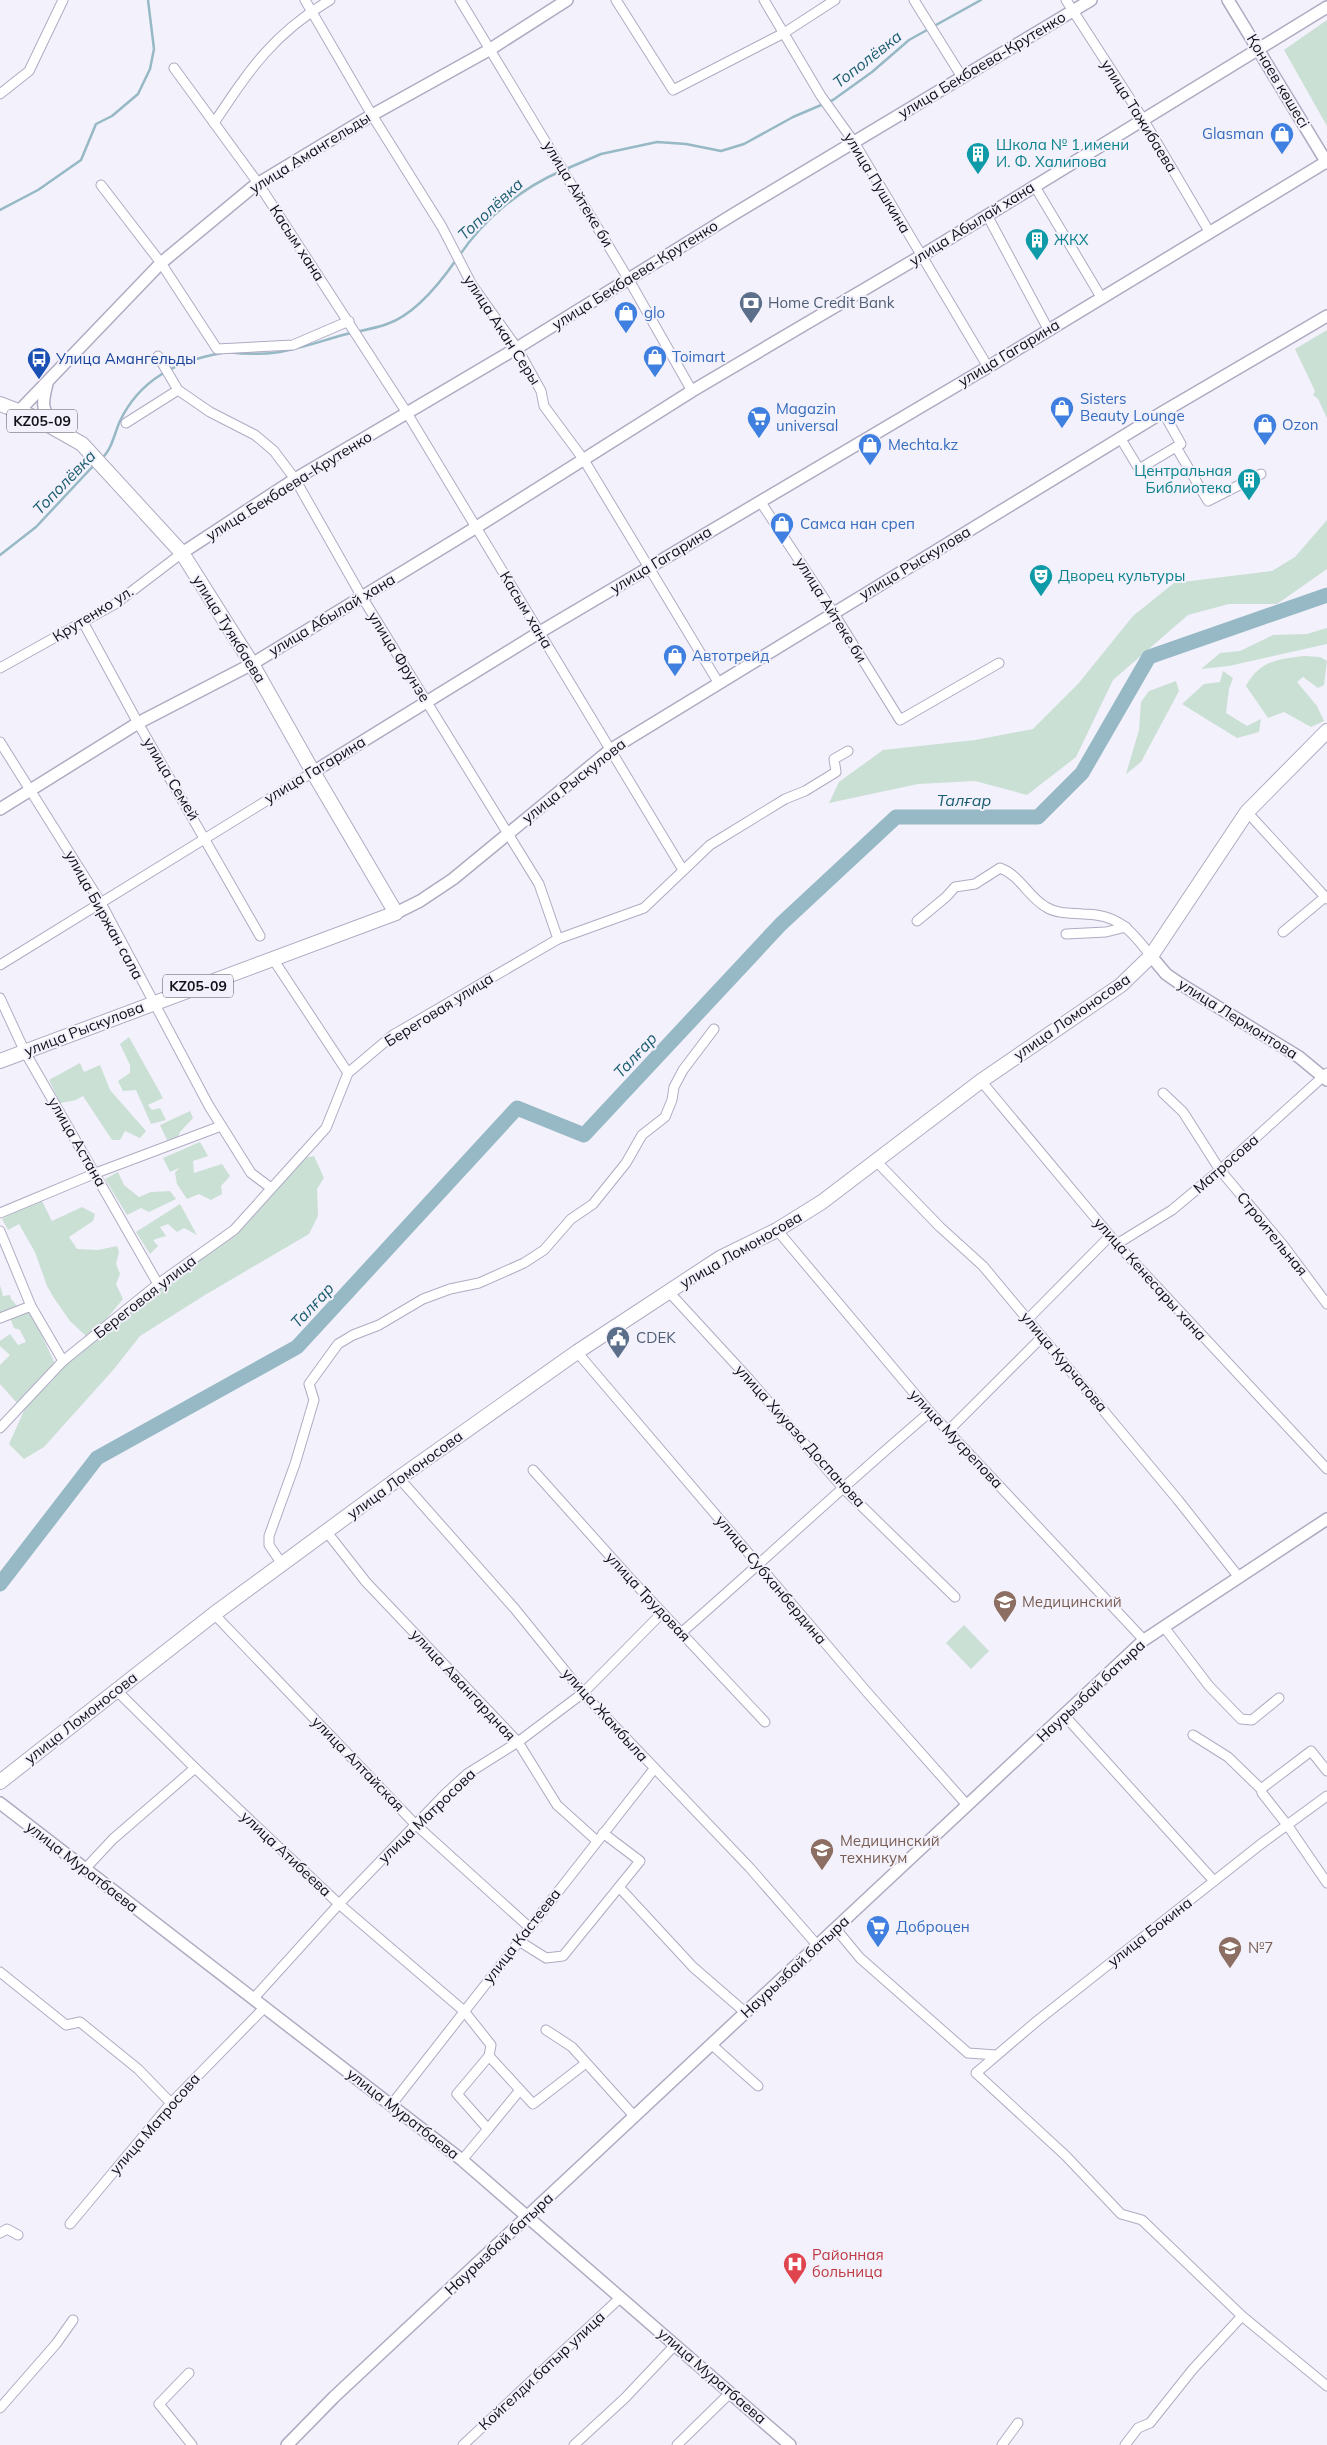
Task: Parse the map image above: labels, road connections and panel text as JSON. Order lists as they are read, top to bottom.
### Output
{
  "streets": {
    "main road": [
      "KZ05-09",
      "улица Рыскулова",
      "улица Туякбаева",
      "улица Ломоносова"
    ],
    "street": [
      "улица Бекбаева-Крутенко",
      "Қонаев көшесі",
      "улица Тажибаева",
      "улица Амангельды",
      "улица Пушкина",
      "улица Айтеке би",
      "улица Абылай хана",
      "Касым хана",
      "улица Акан Серы",
      "улица Гагарина",
      "Крутенко ул.",
      "улица Фрунзе",
      "улица Семей",
      "улица Биржан сала",
      "Береговая улица",
      "улица Лермонтова",
      "улица Астана",
      "Матросова",
      "Строительная",
      "улица Кенесары хана",
      "улица Курчатова",
      "улица Хиуаза Доспанова",
      "улица Мусрепова",
      "улица Субханбердина",
      "улица Трудовая",
      "улица Авангардная",
      "Наурызбай батыра",
      "улица Жамбыла",
      "улица Алтайская",
      "улица Матросова",
      "улица Атибеева",
      "улица Муратбаева",
      "улица Бокина",
      "улица Кастеева",
      "Койгелди батыр улица"
    ]
  },
  "crossings": [
    ["улица Бекбаева-Крутенко", "улица Тажибаева"],
    ["улица Бекбаева-Крутенко", "улица Пушкина"],
    ["улица Бекбаева-Крутенко", "улица Айтеке би"],
    ["улица Бекбаева-Крутенко", "Касым хана"],
    ["улица Бекбаева-Крутенко", "улица Акан Серы"],
    ["улица Бекбаева-Крутенко", "Крутенко ул."],
    ["улица Бекбаева-Крутенко", "улица Туякбаева"],
    ["улица Бекбаева-Крутенко", "улица Фрунзе"],
    ["Қонаев көшесі", "улица Абылай хана"],
    ["Қонаев көшесі", "улица Гагарина"],
    ["улица Тажибаева", "улица Абылай хана"],
    ["улица Тажибаева", "улица Гагарина"],
    ["улица Амангельды", "улица Айтеке би"],
    ["улица Амангельды", "Касым хана"],
    ["улица Амангельды", "улица Акан Серы"],
    ["улица Амангельды", "улица Туякбаева"],
    ["улица Пушкина", "улица Абылай хана"],
    ["улица Пушкина", "улица Гагарина"],
    ["улица Айтеке би", "улица Абылай хана"],
    ["улица Айтеке би", "улица Гагарина"],
    ["улица Айтеке би", "улица Рыскулова"],
    ["улица Абылай хана", "Касым хана"],
    ["улица Абылай хана", "улица Акан Серы"],
    ["улица Абылай хана", "улица Туякбаева"],
    ["улица Абылай хана", "улица Фрунзе"],
    ["улица Абылай хана", "улица Семей"],
    ["улица Абылай хана", "улица Биржан сала"],
    ["Касым хана", "улица Гагарина"],
    ["Касым хана", "улица Рыскулова"],
    ["Касым хана", "Береговая улица"],
    ["улица Акан Серы", "улица Гагарина"],
    ["улица Акан Серы", "улица Рыскулова"],
    ["улица Гагарина", "улица Туякбаева"],
    ["улица Гагарина", "улица Фрунзе"],
    ["улица Гагарина", "улица Семей"],
    ["улица Гагарина", "улица Биржан сала"],
    ["улица Рыскулова", "улица Туякбаева"],
    ["улица Рыскулова", "улица Фрунзе"],
    ["улица Рыскулова", "улица Биржан сала"],
    ["улица Рыскулова", "улица Астана"],
    ["Крутенко ул.", "улица Туякбаева"],
    ["Крутенко ул.", "улица Семей"],
    ["улица Фрунзе", "Береговая улица"],
    ["улица Биржан сала", "Береговая улица"],
    ["Береговая улица", "улица Астана"],
    ["улица Ломоносова", "улица Лермонтова"],
    ["улица Ломоносова", "улица Кенесары хана"],
    ["улица Ломоносова", "улица Курчатова"],
    ["улица Ломоносова", "улица Хиуаза Доспанова"],
    ["улица Ломоносова", "улица Мусрепова"],
    ["улица Ломоносова", "улица Субханбердина"],
    ["улица Ломоносова", "улица Авангардная"],
    ["улица Ломоносова", "улица Жамбыла"],
    ["улица Ломоносова", "улица Алтайская"],
    ["улица Ломоносова", "улица Атибеева"],
    ["улица Лермонтова", "Матросова"],
    ["Матросова", "Строительная"],
    ["Матросова", "улица Кенесары хана"],
    ["улица Курчатова", "Наурызбай батыра"],
    ["улица Мусрепова", "Наурызбай батыра"],
    ["улица Субханбердина", "Наурызбай батыра"],
    ["улица Трудовая", "улица Матросова"],
    ["улица Авангардная", "улица Матросова"],
    ["улица Авангардная", "улица Кастеева"],
    ["Наурызбай батыра", "улица Жамбыла"],
    ["Наурызбай батыра", "улица Муратбаева"],
    ["улица Жамбыла", "улица Матросова"],
    ["улица Жамбыла", "улица Кастеева"],
    ["улица Алтайская", "улица Матросова"],
    ["улица Алтайская", "улица Кастеева"],
    ["улица Матросова", "улица Атибеева"],
    ["улица Матросова", "улица Муратбаева"],
    ["улица Атибеева", "улица Кастеева"],
    ["улица Муратбаева", "улица Кастеева"],
    ["улица Муратбаева", "Койгелди батыр улица"]
  ],
  "water": ["Тополёвка", "Талғар"],
  "places": {
    "shop": [
      "Glasman",
      "glo",
      "Toimart",
      "Sisters Beauty Lounge",
      "Ozon",
      "Mechta.kz",
      "Самса нан среп",
      "Автотрейд"
    ],
    "building": ["Школа № 1 имени И. Ф. Халипова", "ЖКХ", "Центральная Библиотека"],
    "bank": ["Home Credit Bank"],
    "bus stop": ["Улица Амангельды"],
    "supermarket": ["Magazin universal", "Доброцен"],
    "theatre": ["Дворец культуры"],
    "public building": ["CDEK"],
    "school or university": ["Медицинский", "Медицинский техникум", "№7"],
    "hospital": ["Районная больница"]
  }
}
